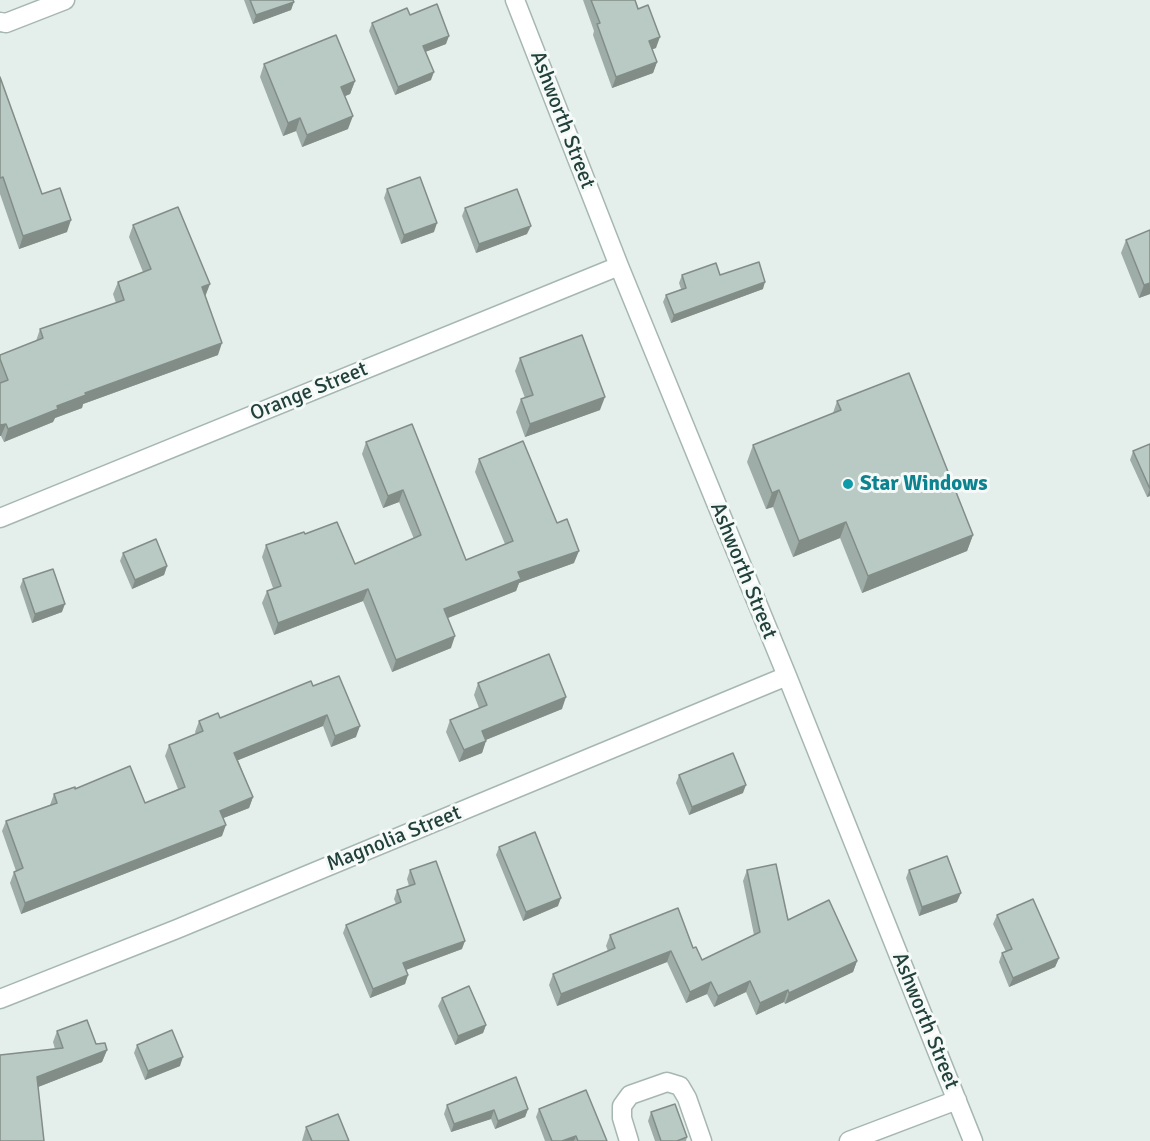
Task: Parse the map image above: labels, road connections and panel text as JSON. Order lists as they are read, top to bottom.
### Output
{
  "streets": {
    "street": ["Ashworth Street", "Orange Street", "Magnolia Street"]
  },
  "crossings": [
    ["Ashworth Street", "Orange Street"],
    ["Ashworth Street", "Magnolia Street"]
  ],
  "places": ["Star Windows"]
}
